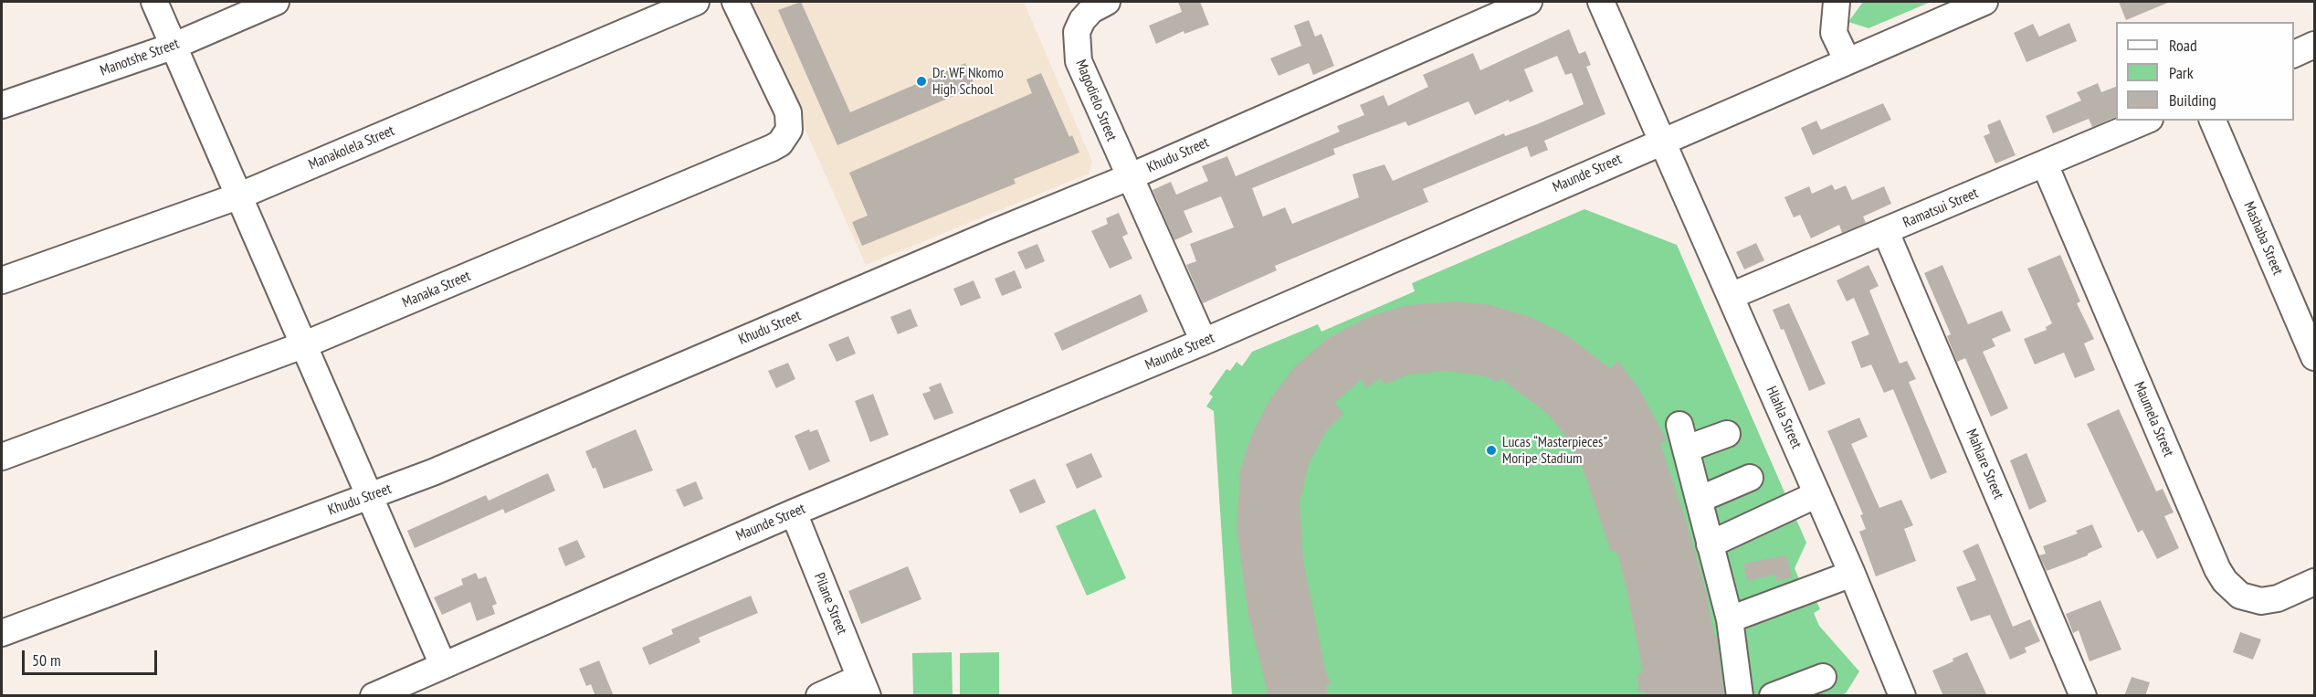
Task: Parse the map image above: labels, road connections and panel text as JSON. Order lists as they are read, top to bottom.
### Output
{
  "streets": {
    "street": [
      "Manotshe Street",
      "Magodielo Street",
      "Manakolela Street",
      "Khudu Street",
      "Maunde Street",
      "Ramatsui Street",
      "Mashaba Street",
      "Manaka Street",
      "Hlahla Street",
      "Maumela Street",
      "Mahlare Street",
      "Pilane Street"
    ]
  },
  "crossings": [
    ["Magodielo Street", "Khudu Street"],
    ["Magodielo Street", "Maunde Street"],
    ["Maunde Street", "Hlahla Street"],
    ["Maunde Street", "Pilane Street"],
    ["Ramatsui Street", "Hlahla Street"],
    ["Ramatsui Street", "Maumela Street"],
    ["Ramatsui Street", "Mahlare Street"]
  ],
  "places": ["Dr. WF Nkomo High School", "Lucas “Masterpieces” Moripe Stadium"],
  "legend": ["Road", "Park", "Building"],
  "scale_bar": "50 m"
}
